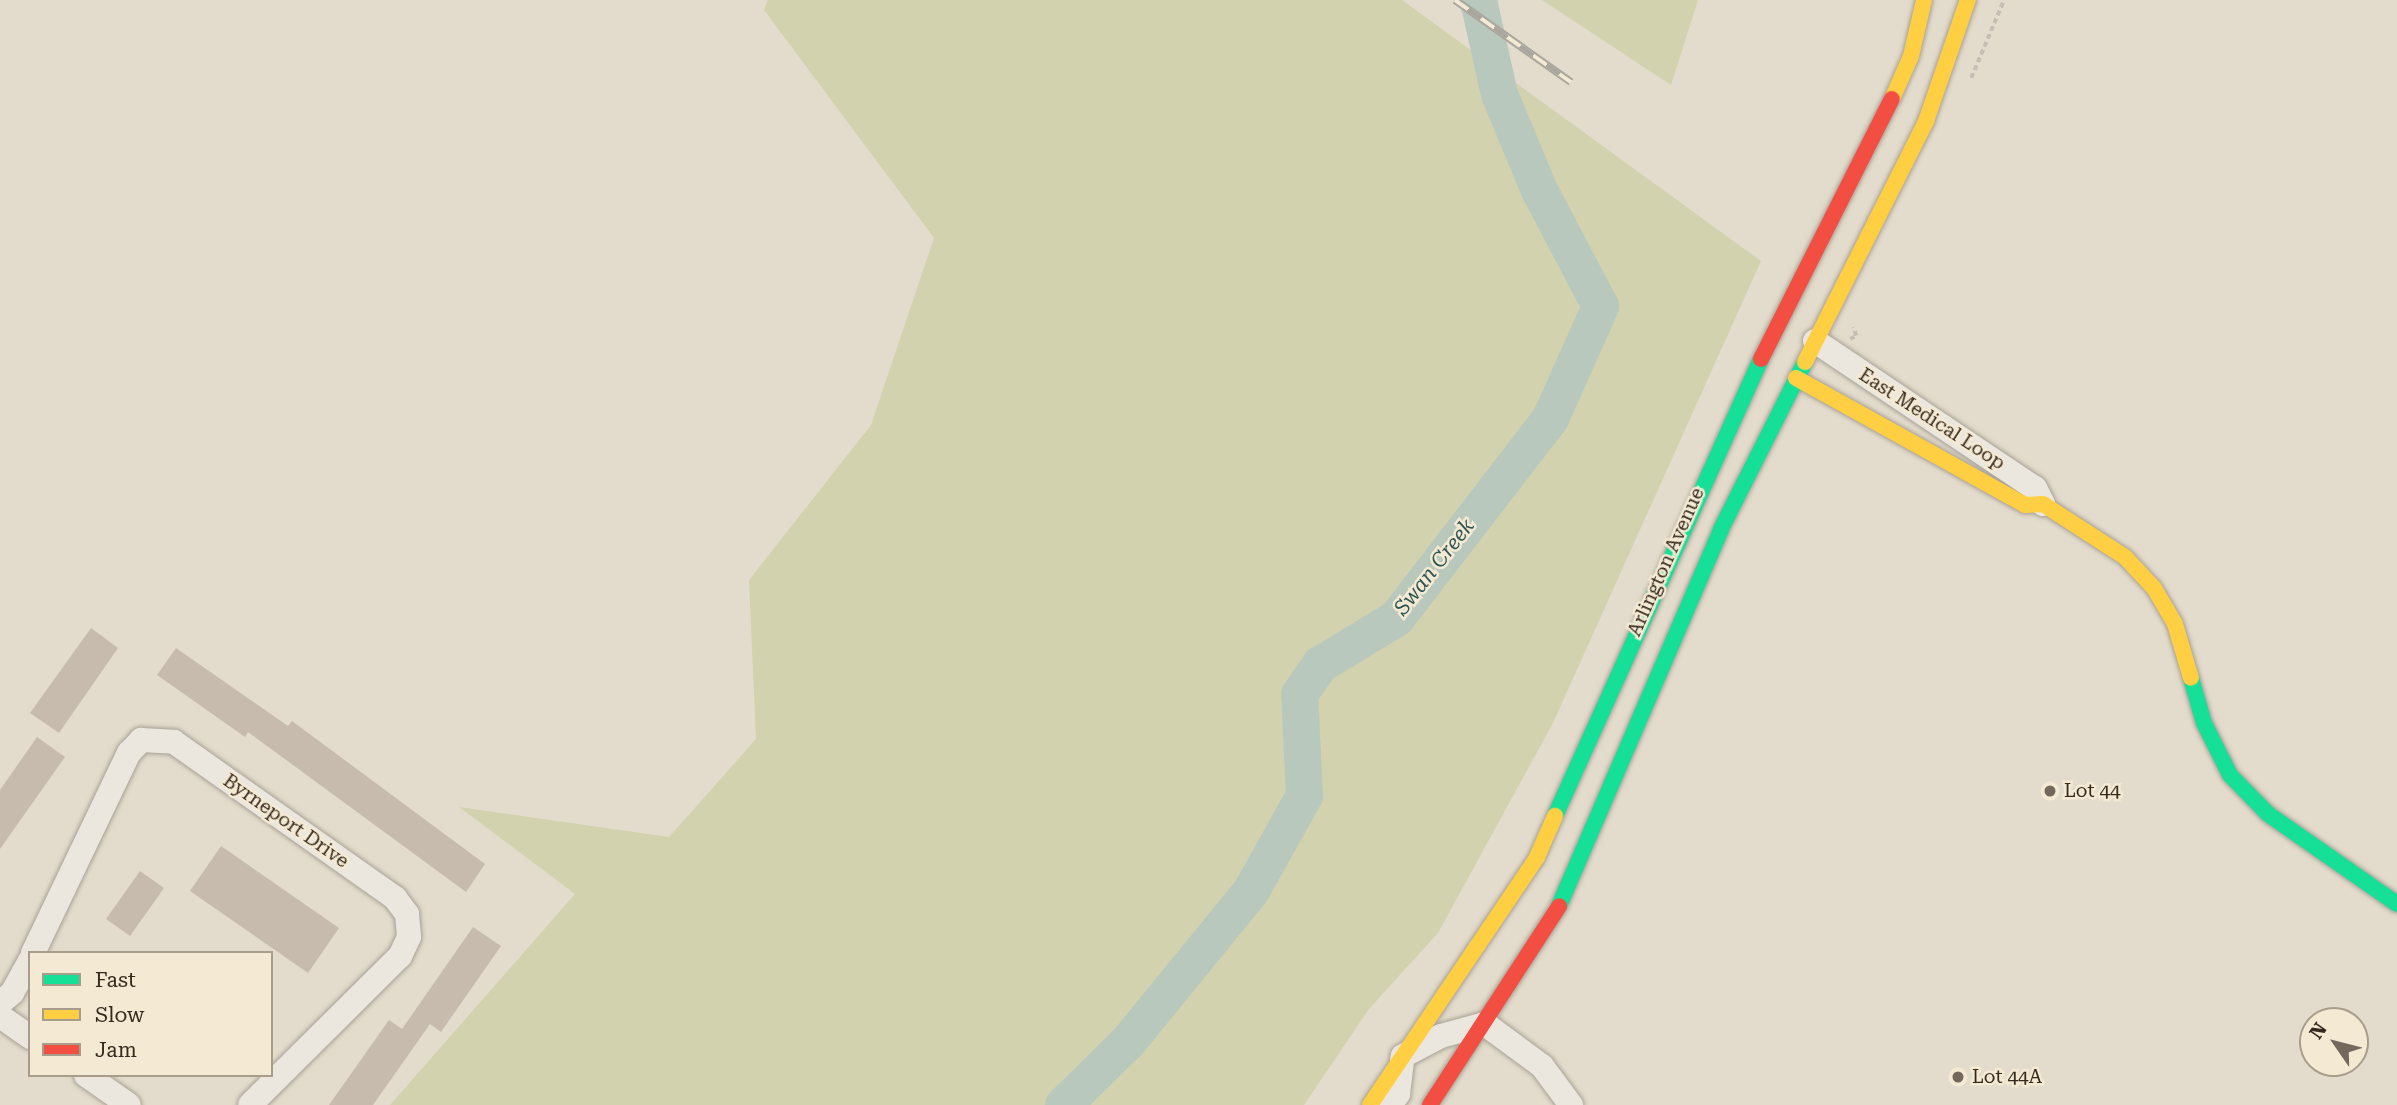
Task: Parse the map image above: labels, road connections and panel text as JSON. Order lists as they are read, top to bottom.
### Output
{
  "streets": {
    "street": ["East Medical Loop", "Arlington Avenue", "Byrneport Drive"]
  },
  "crossings": [
    ["East Medical Loop", "Arlington Avenue"]
  ],
  "water": ["Swan Creek"],
  "places": ["Lot 44", "Lot 44A"],
  "legend": ["Fast", "Slow", "Jam"],
  "north": "top left"
}
